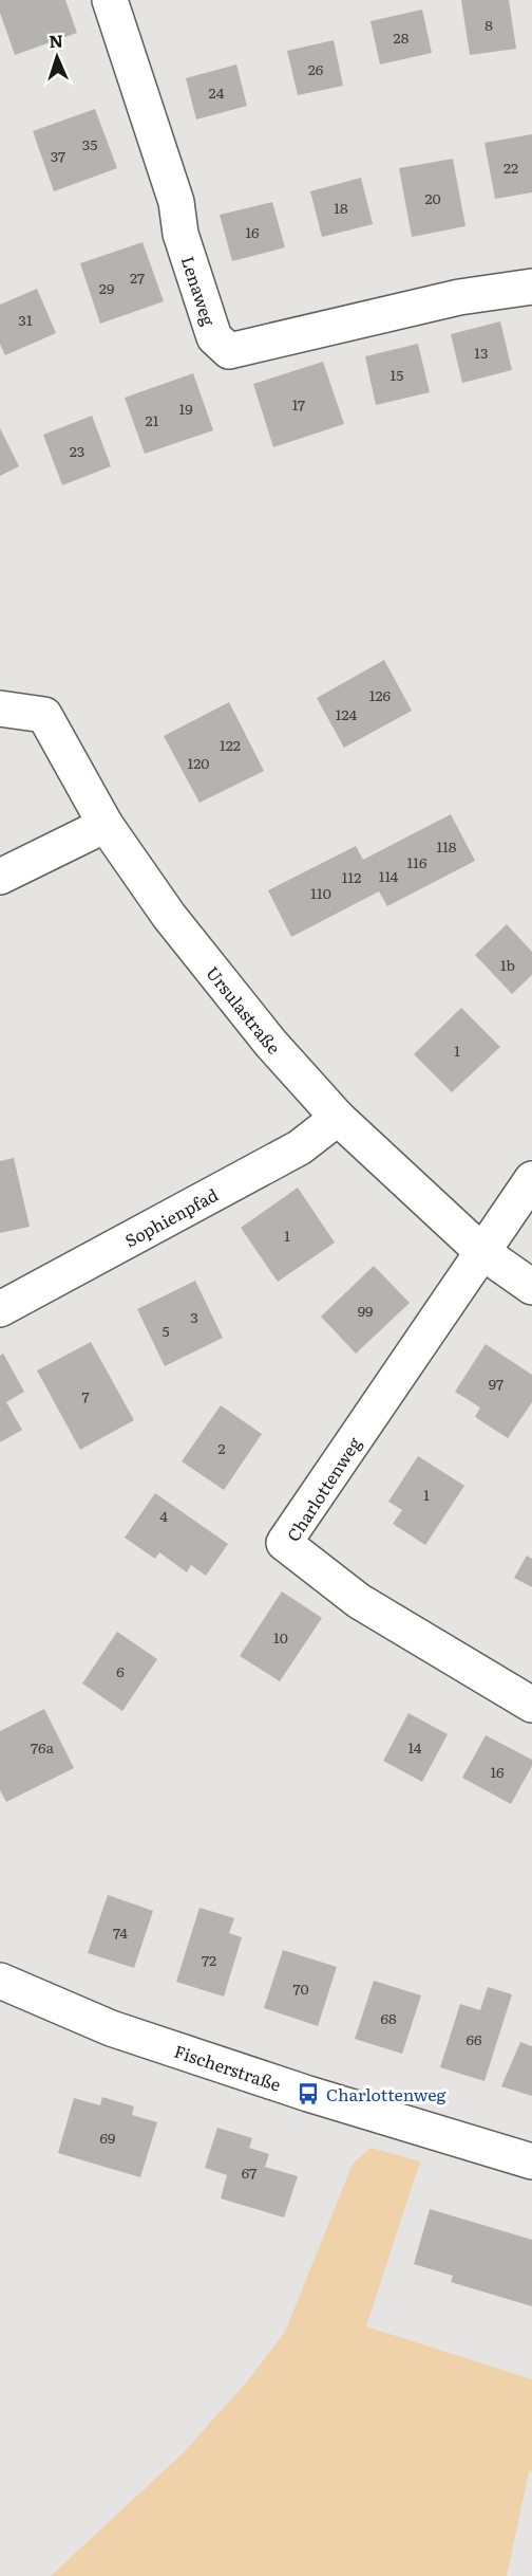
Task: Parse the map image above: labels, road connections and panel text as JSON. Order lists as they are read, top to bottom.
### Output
{
  "streets": {
    "street": [
      "Lenaweg",
      "Ursulastraße",
      "Sophienpfad",
      "Charlottenweg",
      "Fischerstraße"
    ]
  },
  "crossings": [
    ["Ursulastraße", "Sophienpfad"],
    ["Ursulastraße", "Charlottenweg"]
  ],
  "places": {
    "bus stop": ["Charlottenweg"]
  },
  "house_numbers": [
    "8",
    "28",
    "26",
    "24",
    "35",
    "37",
    "22",
    "20",
    "18",
    "16",
    "27",
    "29",
    "31",
    "13",
    "15",
    "17",
    "19",
    "21",
    "23",
    "126",
    "124",
    "122",
    "120",
    "118",
    "116",
    "114",
    "112",
    "110",
    "1b",
    "1",
    "1",
    "99",
    "3",
    "5",
    "97",
    "7",
    "2",
    "1",
    "4",
    "10",
    "6",
    "76a",
    "14",
    "16",
    "74",
    "72",
    "70",
    "68",
    "66",
    "69",
    "67"
  ],
  "north": "top"
}
